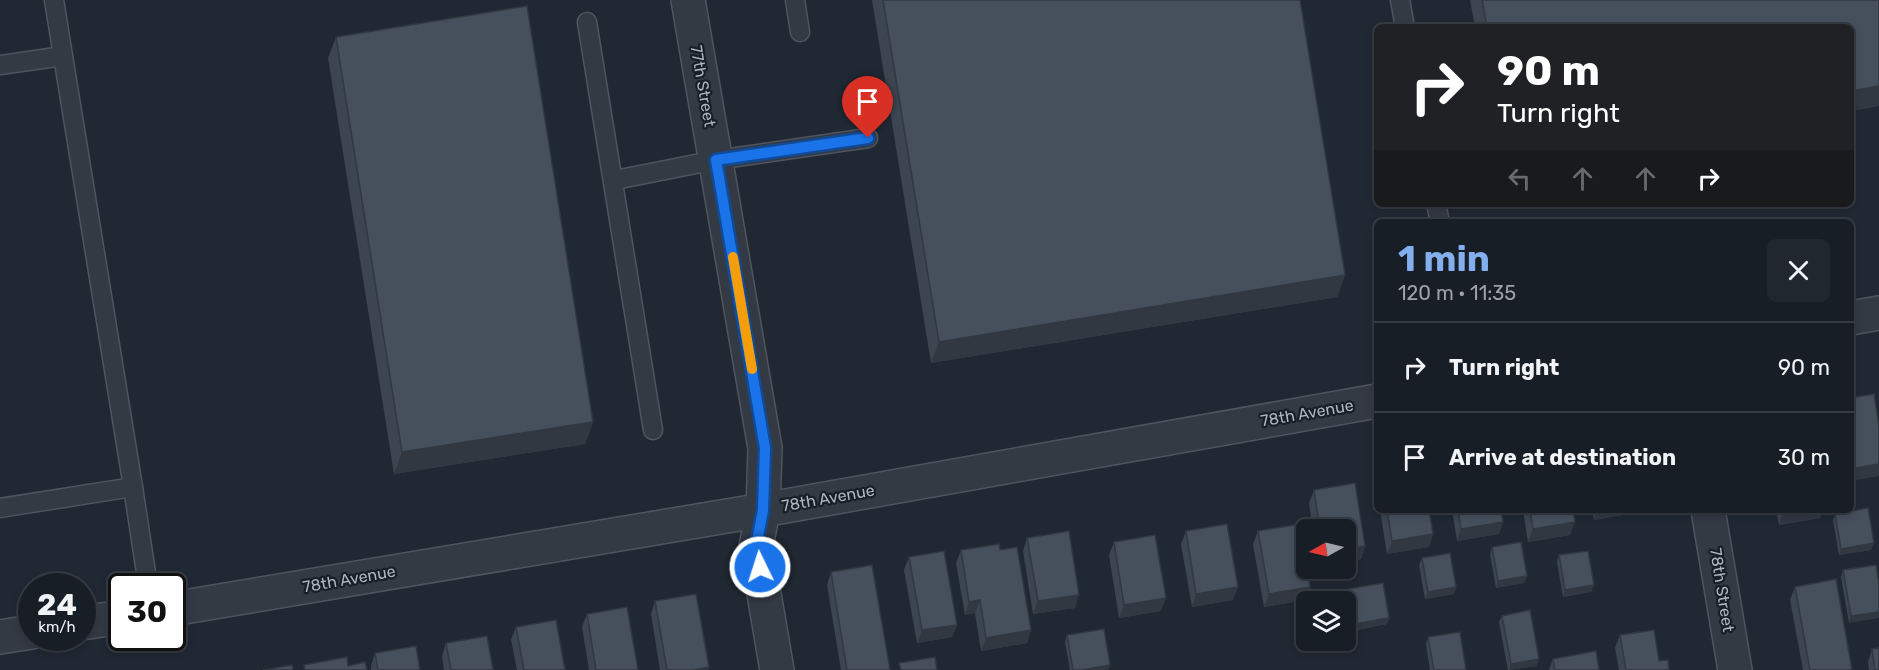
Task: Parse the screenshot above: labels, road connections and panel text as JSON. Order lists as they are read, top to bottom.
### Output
{
  "streets": {
    "street": ["77th Street", "78th Avenue", "78th Street"]
  },
  "crossings": [
    ["77th Street", "78th Avenue"]
  ],
  "north": "left",
  "page": {
    "turn": ["90 m", "Turn right"],
    "heading": ["1 min", "120 m · 11:35"],
    "list": [
      {
        "name": "Turn right",
        "value": "90 m"
      },
      {
        "name": "Arrive at destination",
        "value": "30 m"
      }
    ],
    "speed": "24 km/h",
    "limit": "30"
  }
}
